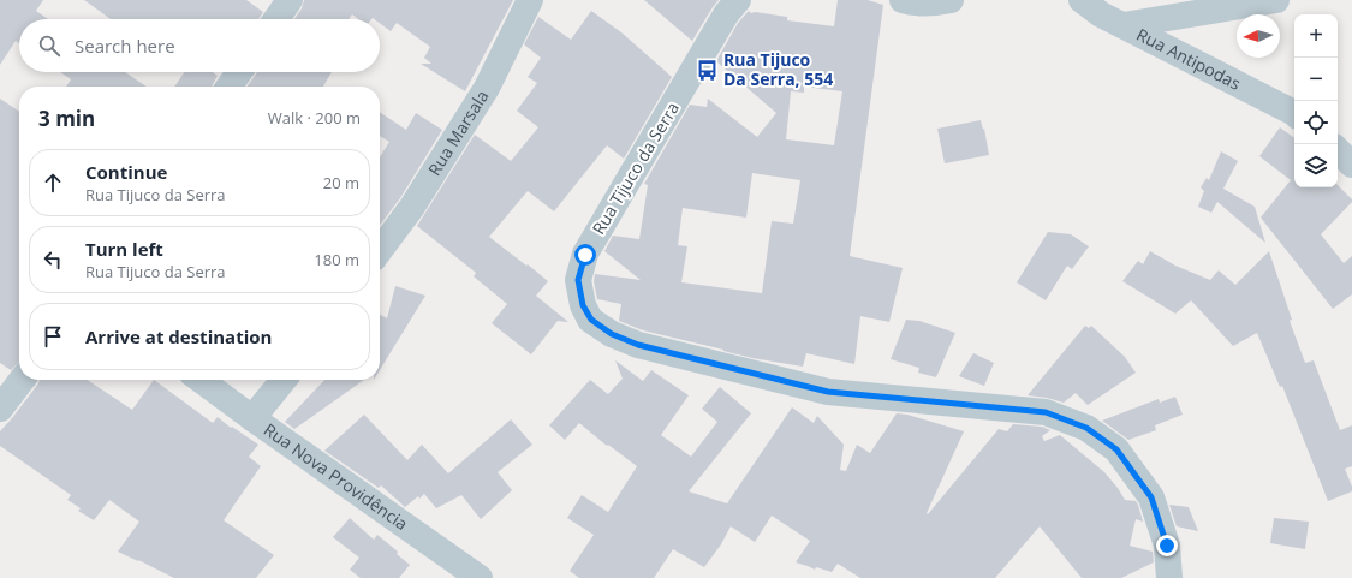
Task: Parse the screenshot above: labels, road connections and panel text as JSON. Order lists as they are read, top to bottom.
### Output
{
  "streets": {
    "street": [
      "Rua Antipodas",
      "Rua Marsala",
      "Rua Tijuco da Serra",
      "Rua Nova Providência"
    ]
  },
  "places": {
    "bus stop": ["Rua Tijuco Da Serra, 554"]
  },
  "north": "left",
  "page": {
    "map_buttons": ["+", "−"],
    "search": "Search here",
    "heading": ["3 min", "Walk · 200 m"],
    "list": [
      ["Continue", "Rua Tijuco da Serra", "20 m"],
      ["Turn left", "Rua Tijuco da Serra", "180 m"],
      "Arrive at destination"
    ]
  }
}
